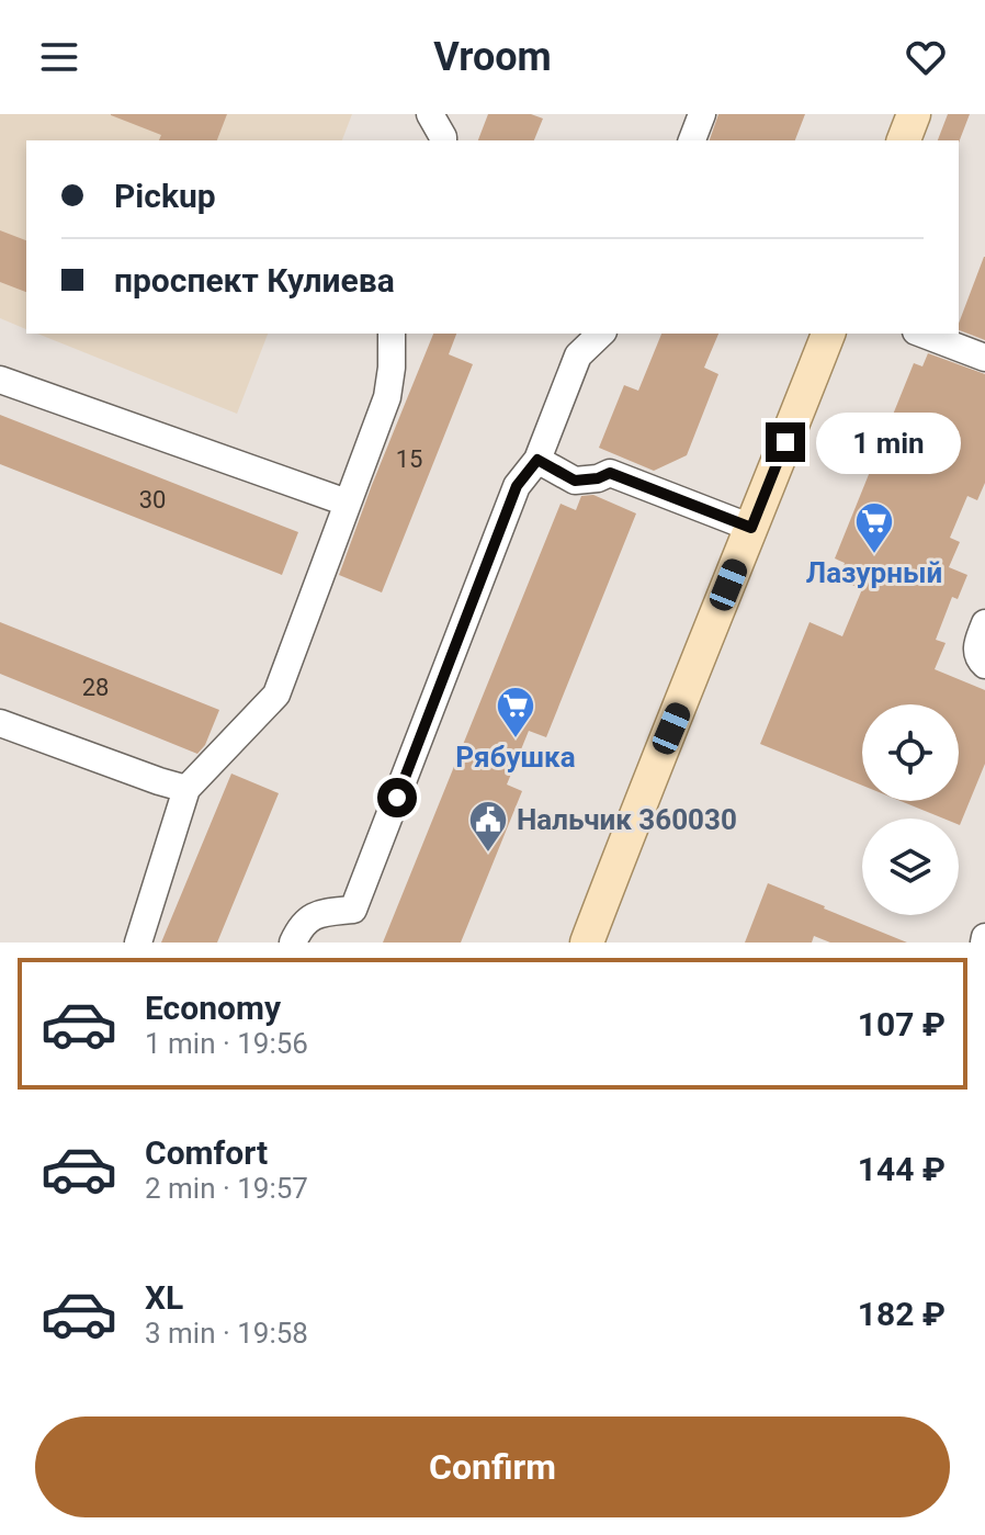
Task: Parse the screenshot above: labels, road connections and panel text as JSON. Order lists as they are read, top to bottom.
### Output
{
  "places": {
    "supermarket": ["Лазурный", "Рябушка"],
    "public building": ["Нальчик 360030"]
  },
  "house_numbers": ["15", "30", "28"],
  "page": {
    "header": "Vroom",
    "banner": ["Pickup", "проспект Кулиева"],
    "bubble": "1 min",
    "list": [
      {
        "name": "Economy",
        "note": "1 min · 19:56",
        "value": "107 ₽"
      },
      {
        "name": "Comfort",
        "note": "2 min · 19:57",
        "value": "144 ₽"
      },
      {
        "name": "XL",
        "note": "3 min · 19:58",
        "value": "182 ₽"
      }
    ],
    "buttons": "Confirm"
  }
}
